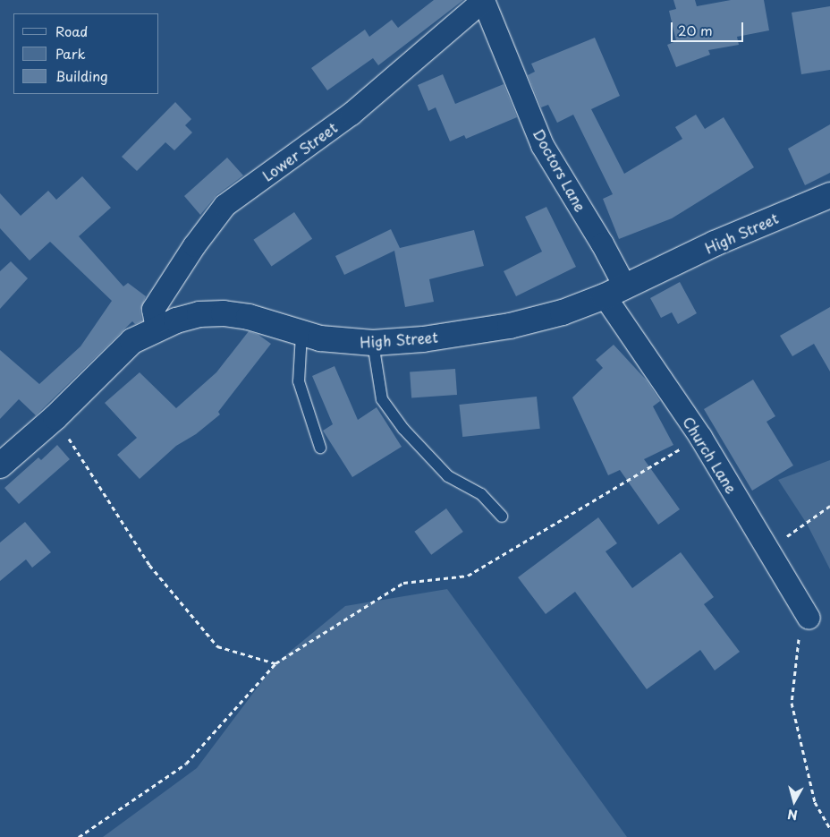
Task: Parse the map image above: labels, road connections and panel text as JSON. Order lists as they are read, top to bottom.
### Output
{
  "streets": {
    "main road": ["High Street"],
    "street": ["Lower Street", "Doctors Lane", "Church Lane"]
  },
  "crossings": [
    ["Lower Street", "Doctors Lane"],
    ["Lower Street", "High Street"],
    ["Doctors Lane", "High Street"],
    ["Doctors Lane", "Church Lane"],
    ["High Street", "Church Lane"]
  ],
  "legend": ["Road", "Park", "Building"],
  "scale_bar": "20 m",
  "north": "bottom"
}
